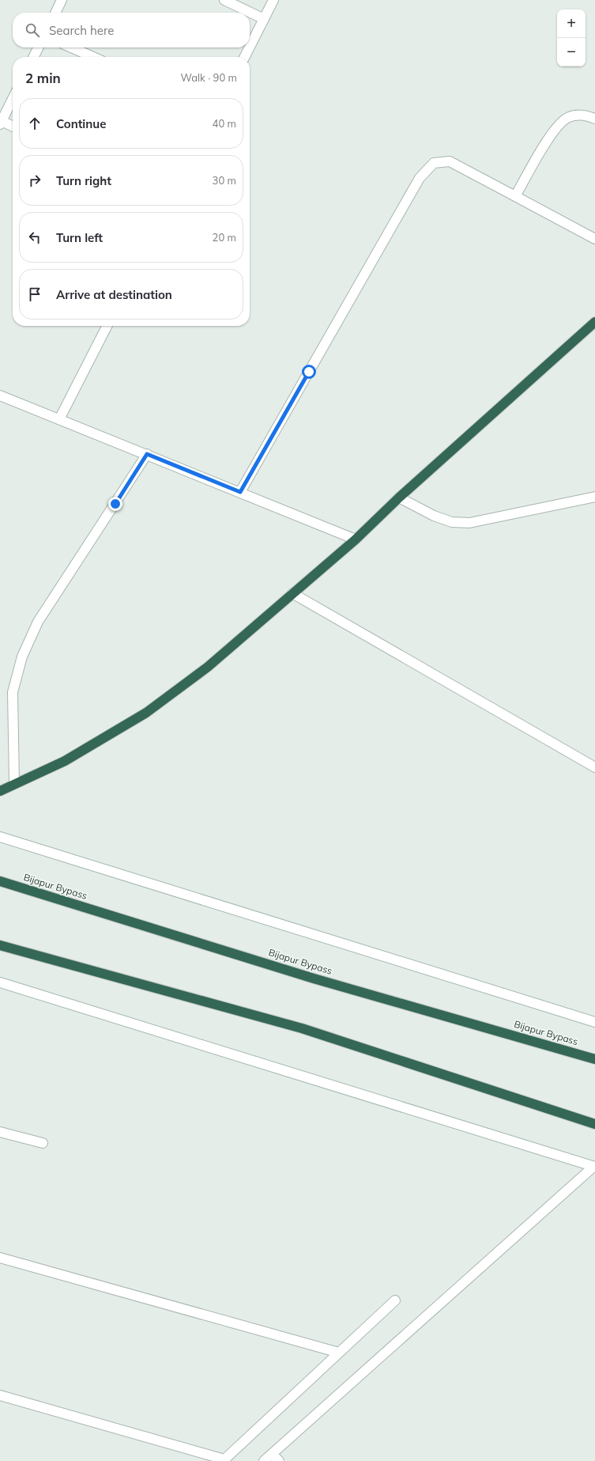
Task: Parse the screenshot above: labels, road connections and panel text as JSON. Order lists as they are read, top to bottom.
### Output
{
  "streets": {
    "highway": ["Bijapur Bypass"]
  },
  "page": {
    "map_buttons": ["+", "−"],
    "search": "Search here",
    "heading": ["2 min", "Walk · 90 m"],
    "list": [
      ["Continue", "40 m"],
      ["Turn right", "30 m"],
      ["Turn left", "20 m"],
      "Arrive at destination"
    ]
  }
}
